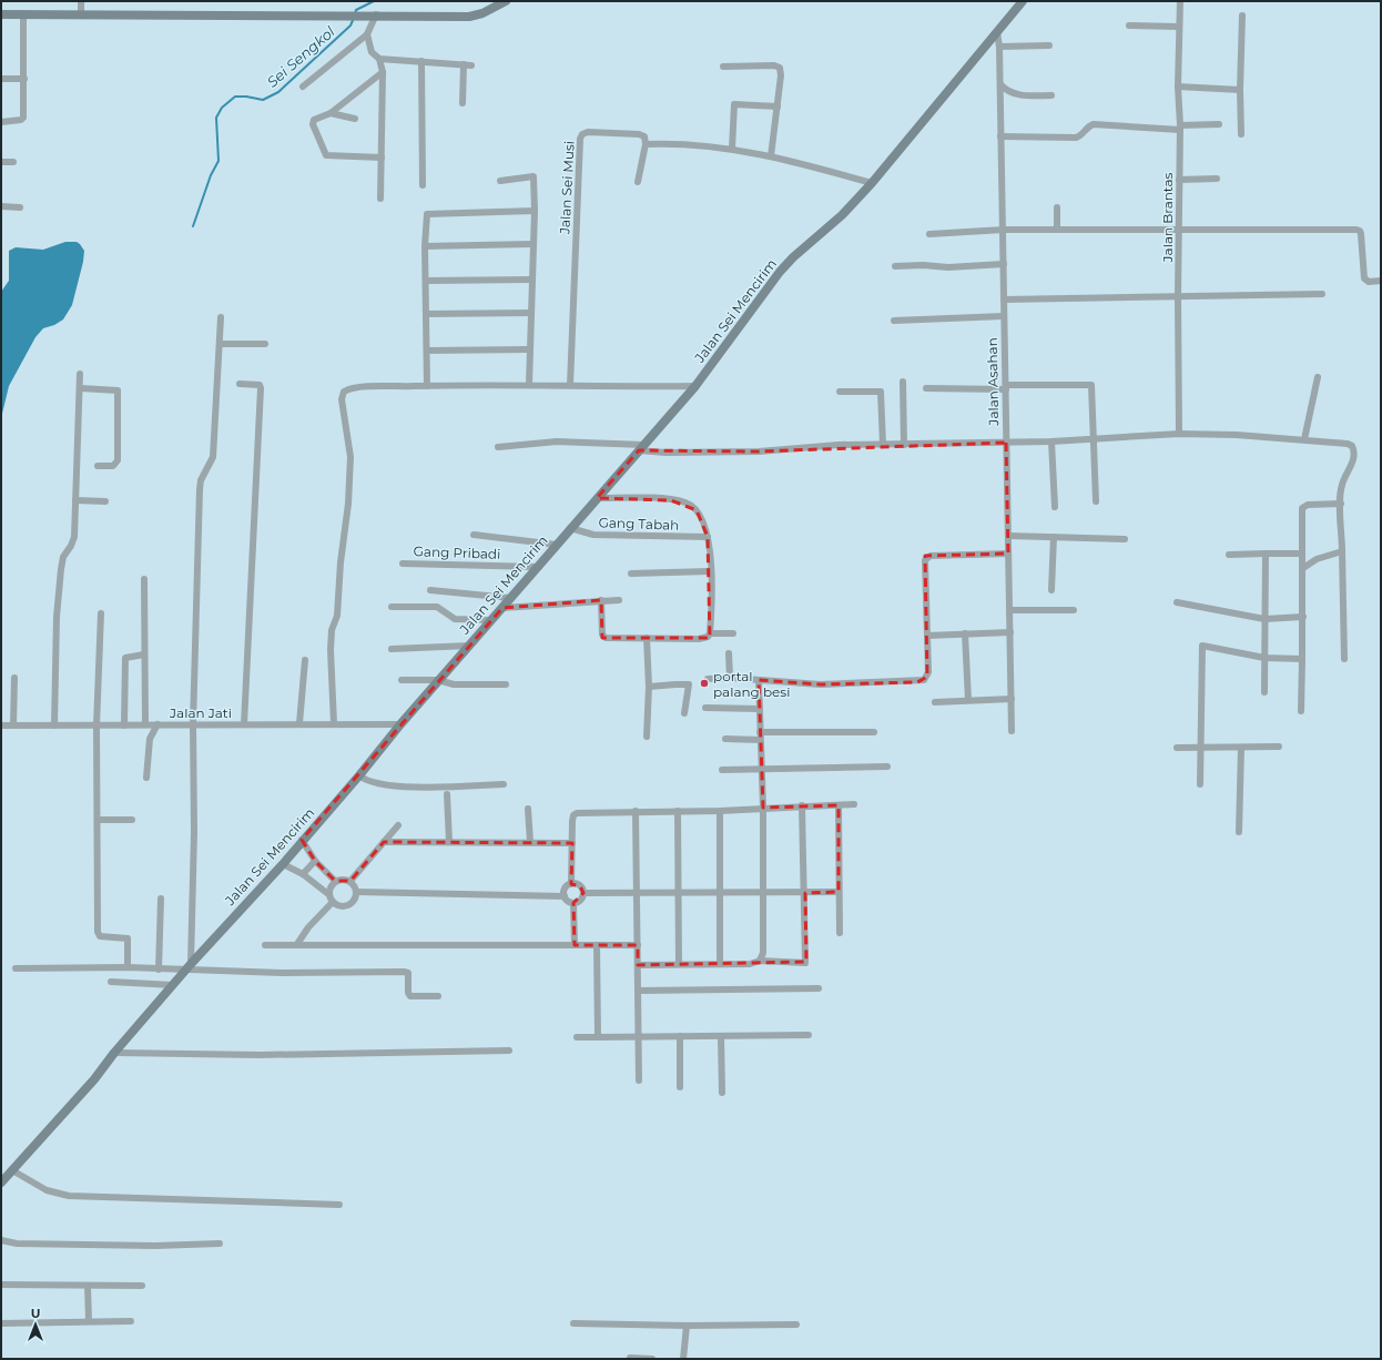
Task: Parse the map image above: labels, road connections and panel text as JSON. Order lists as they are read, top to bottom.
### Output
{
  "streets": {
    "street": [
      "Jalan Sei Musi",
      "Jalan Brantas",
      "Jalan Sei Mencirim",
      "Jalan Asahan",
      "Gang Tabah",
      "Gang Pribadi",
      "Jalan Jati"
    ]
  },
  "crossings": [
    ["Jalan Sei Mencirim", "Jalan Asahan"],
    ["Jalan Sei Mencirim", "Gang Tabah"],
    ["Jalan Sei Mencirim", "Gang Pribadi"],
    ["Jalan Sei Mencirim", "Jalan Jati"]
  ],
  "water": ["Sei Sengkol"],
  "places": ["portal palang besi"],
  "north": "top"
}
